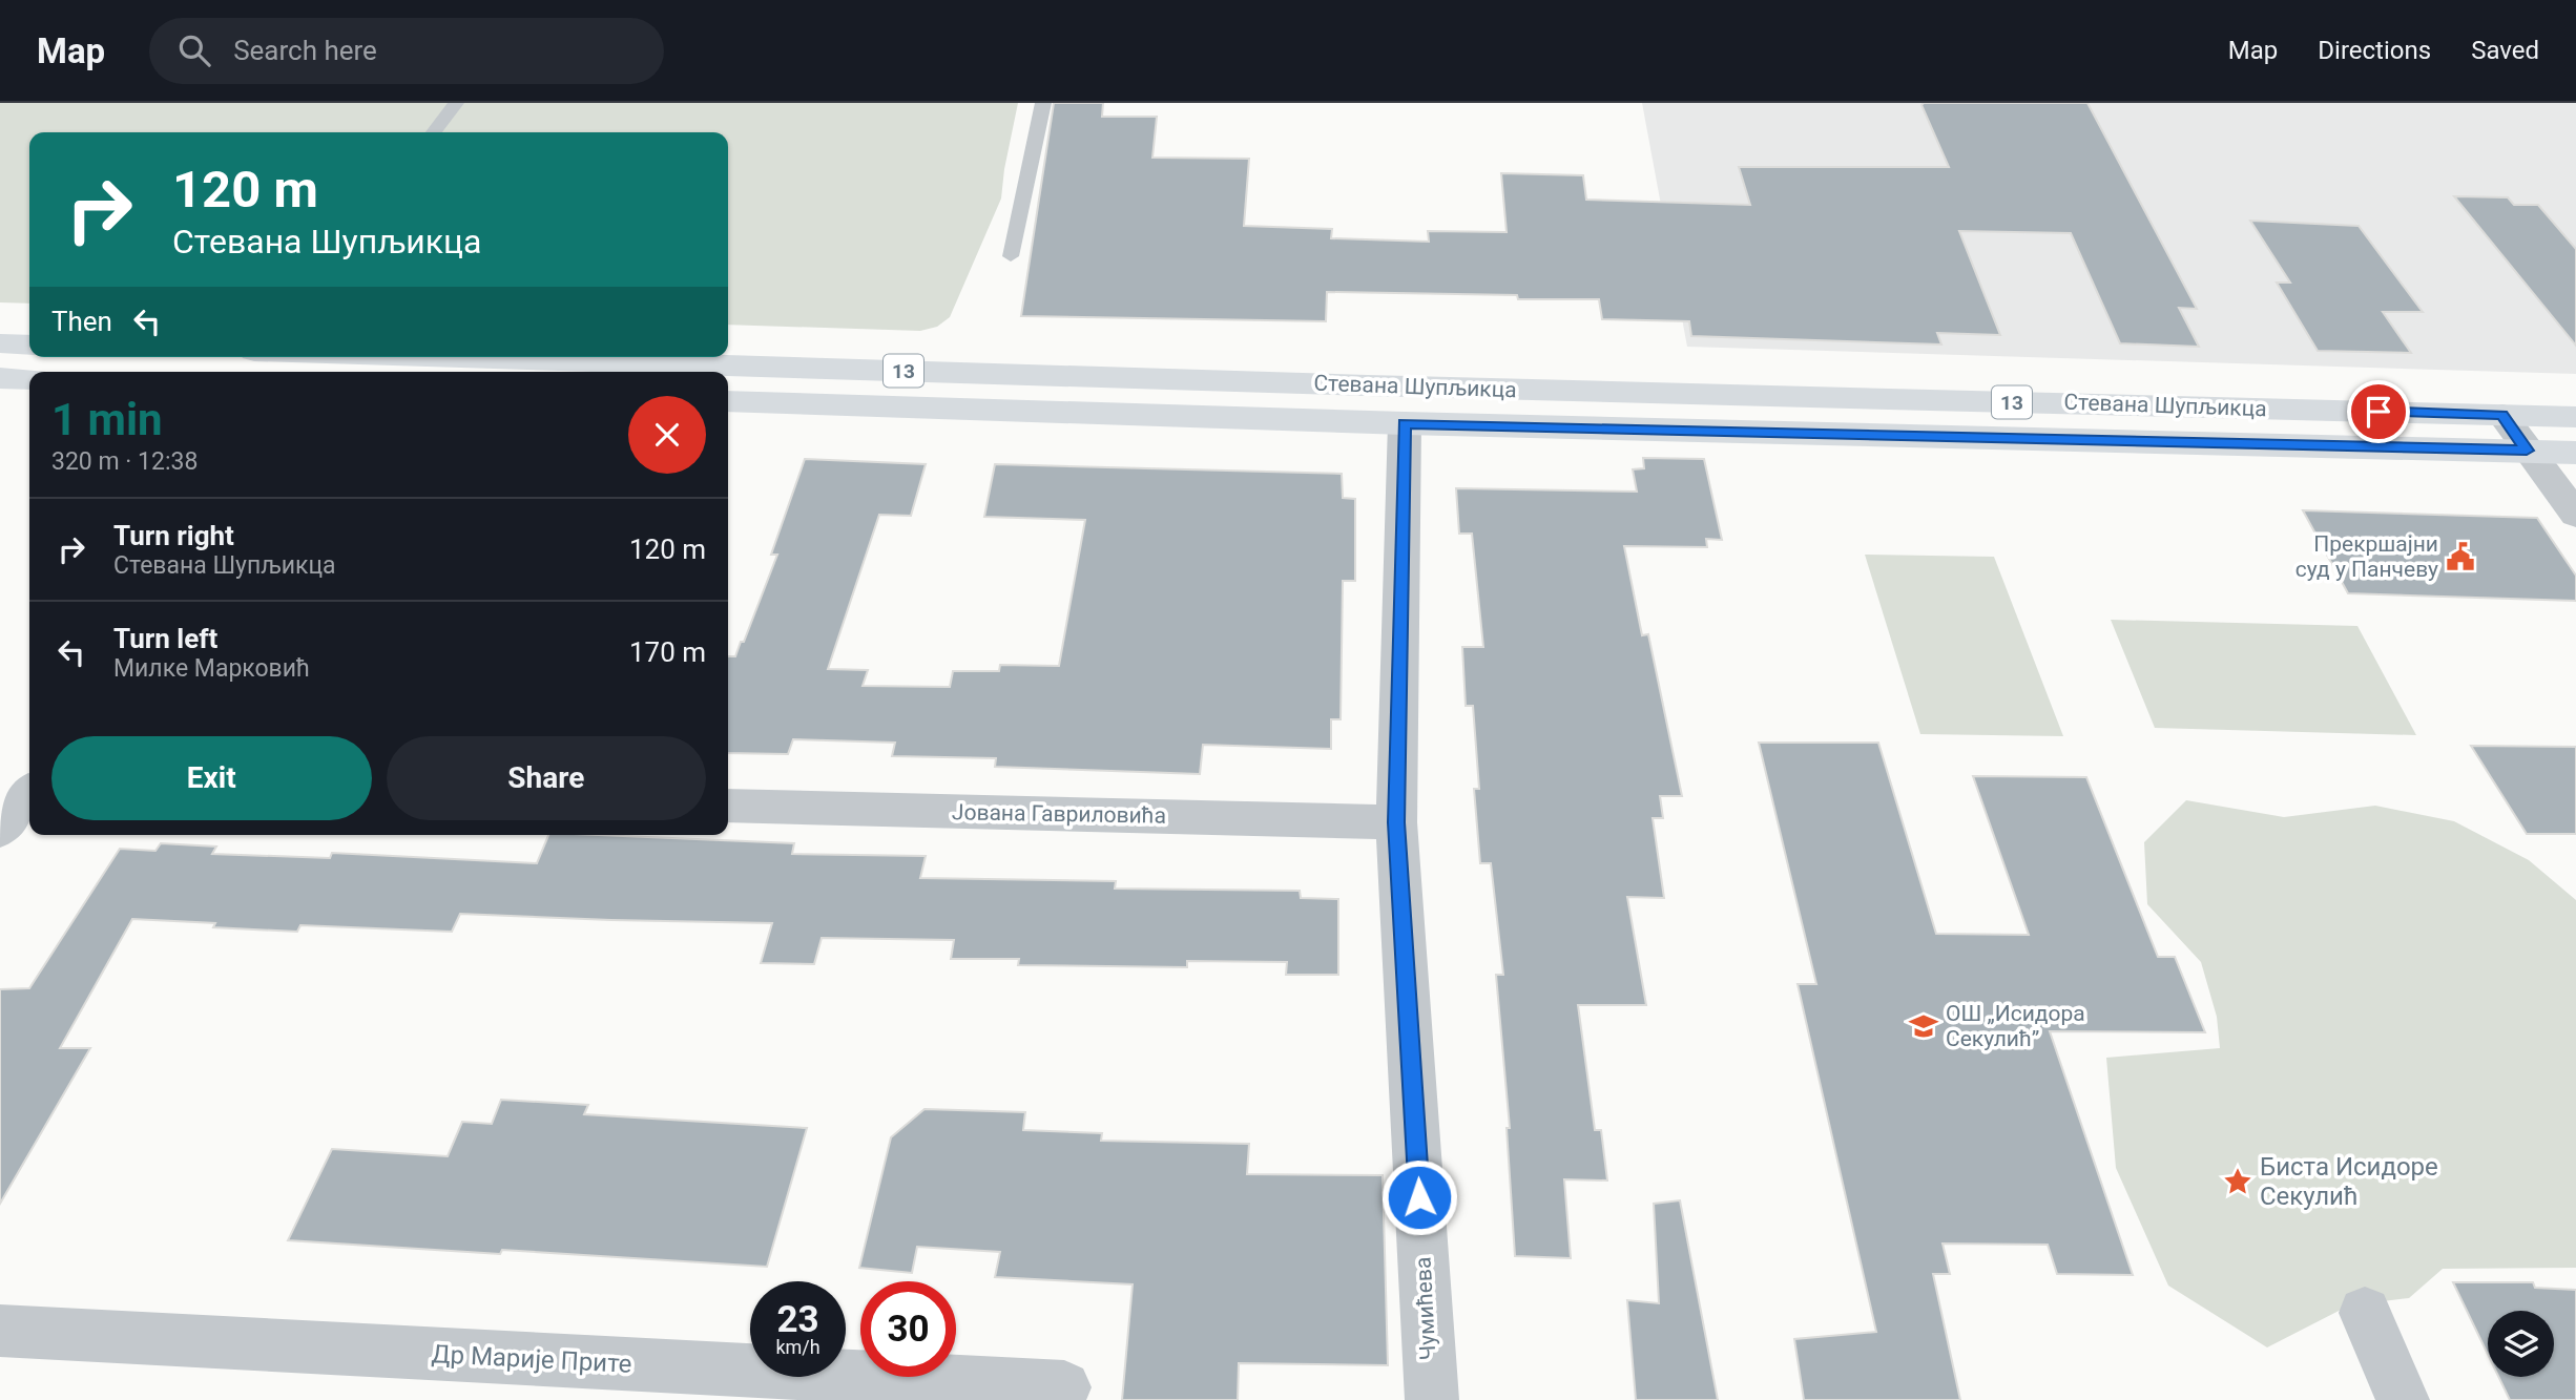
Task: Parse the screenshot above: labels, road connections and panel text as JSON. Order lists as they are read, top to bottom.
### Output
{
  "streets": {
    "main road": ["13", "Стевана Шупљикца"],
    "street": ["Јована Гавриловића", "Чумићева", "Др Марије Прите"]
  },
  "crossings": [
    ["Стевана Шупљикца", "Чумићева"],
    ["Јована Гавриловића", "Чумићева"]
  ],
  "places": {
    "public building": ["Прекршајни суд у Панчеву"],
    "school or university": ["ОШ „Исидора Секулић”"],
    "place": ["Биста Исидоре Секулић"]
  },
  "page": {
    "header": "Map",
    "search": "Search here",
    "nav": ["Map", "Directions", "Saved"],
    "turn": ["120 m", "Стевана Шупљикца"],
    "then": "Then",
    "heading": ["1 min", "320 m · 12:38"],
    "list": [
      {
        "name": "Turn right",
        "note": "Стевана Шупљикца",
        "value": "120 m"
      },
      {
        "name": "Turn left",
        "note": "Милке Марковић",
        "value": "170 m"
      }
    ],
    "buttons": ["Exit", "Share"],
    "speed": "23 km/h",
    "limit": "30"
  }
}
